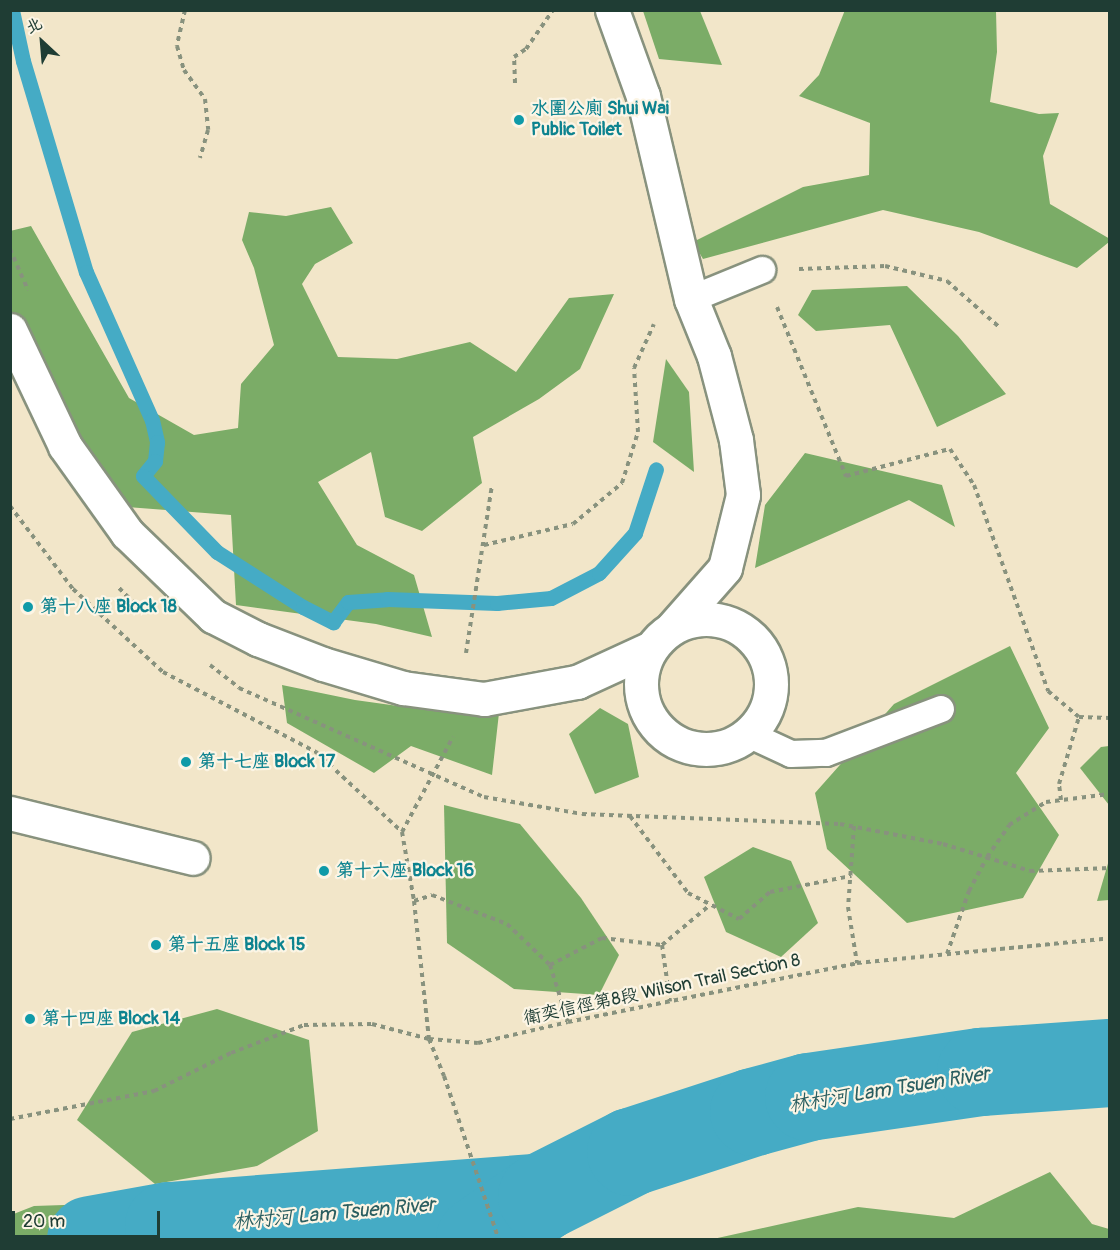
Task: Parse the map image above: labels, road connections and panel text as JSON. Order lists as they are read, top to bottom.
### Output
{
  "streets": {
    "path": ["衛奕信徑第8段 Wilson Trail Section 8"]
  },
  "water": ["林村河 Lam Tsuen River"],
  "places": [
    "水圍公廁 Shui Wai Public Toilet",
    "第十八座 Block 18",
    "第十七座 Block 17",
    "第十六座 Block 16",
    "第十五座 Block 15",
    "第十四座 Block 14"
  ],
  "scale_bar": "20 m",
  "north": "top left"
}
